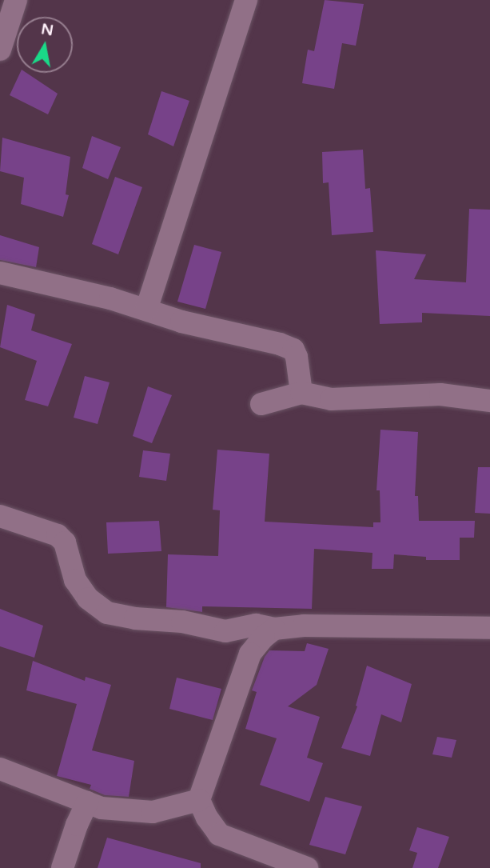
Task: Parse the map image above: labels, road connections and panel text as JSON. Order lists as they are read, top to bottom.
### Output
{
  "north": "top"
}
